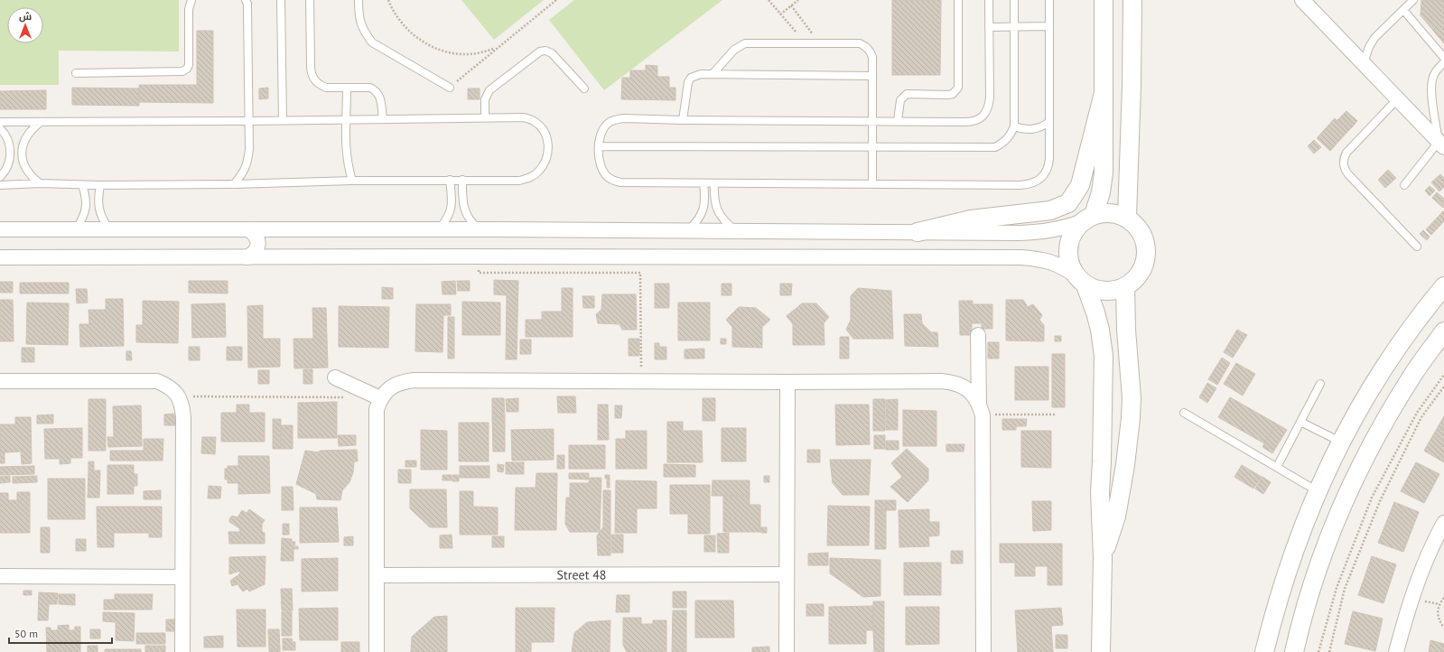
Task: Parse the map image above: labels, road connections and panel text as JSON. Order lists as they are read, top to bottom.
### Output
{
  "streets": {
    "street": ["Street 48"]
  },
  "scale_bar": "50 m",
  "north": "top"
}
